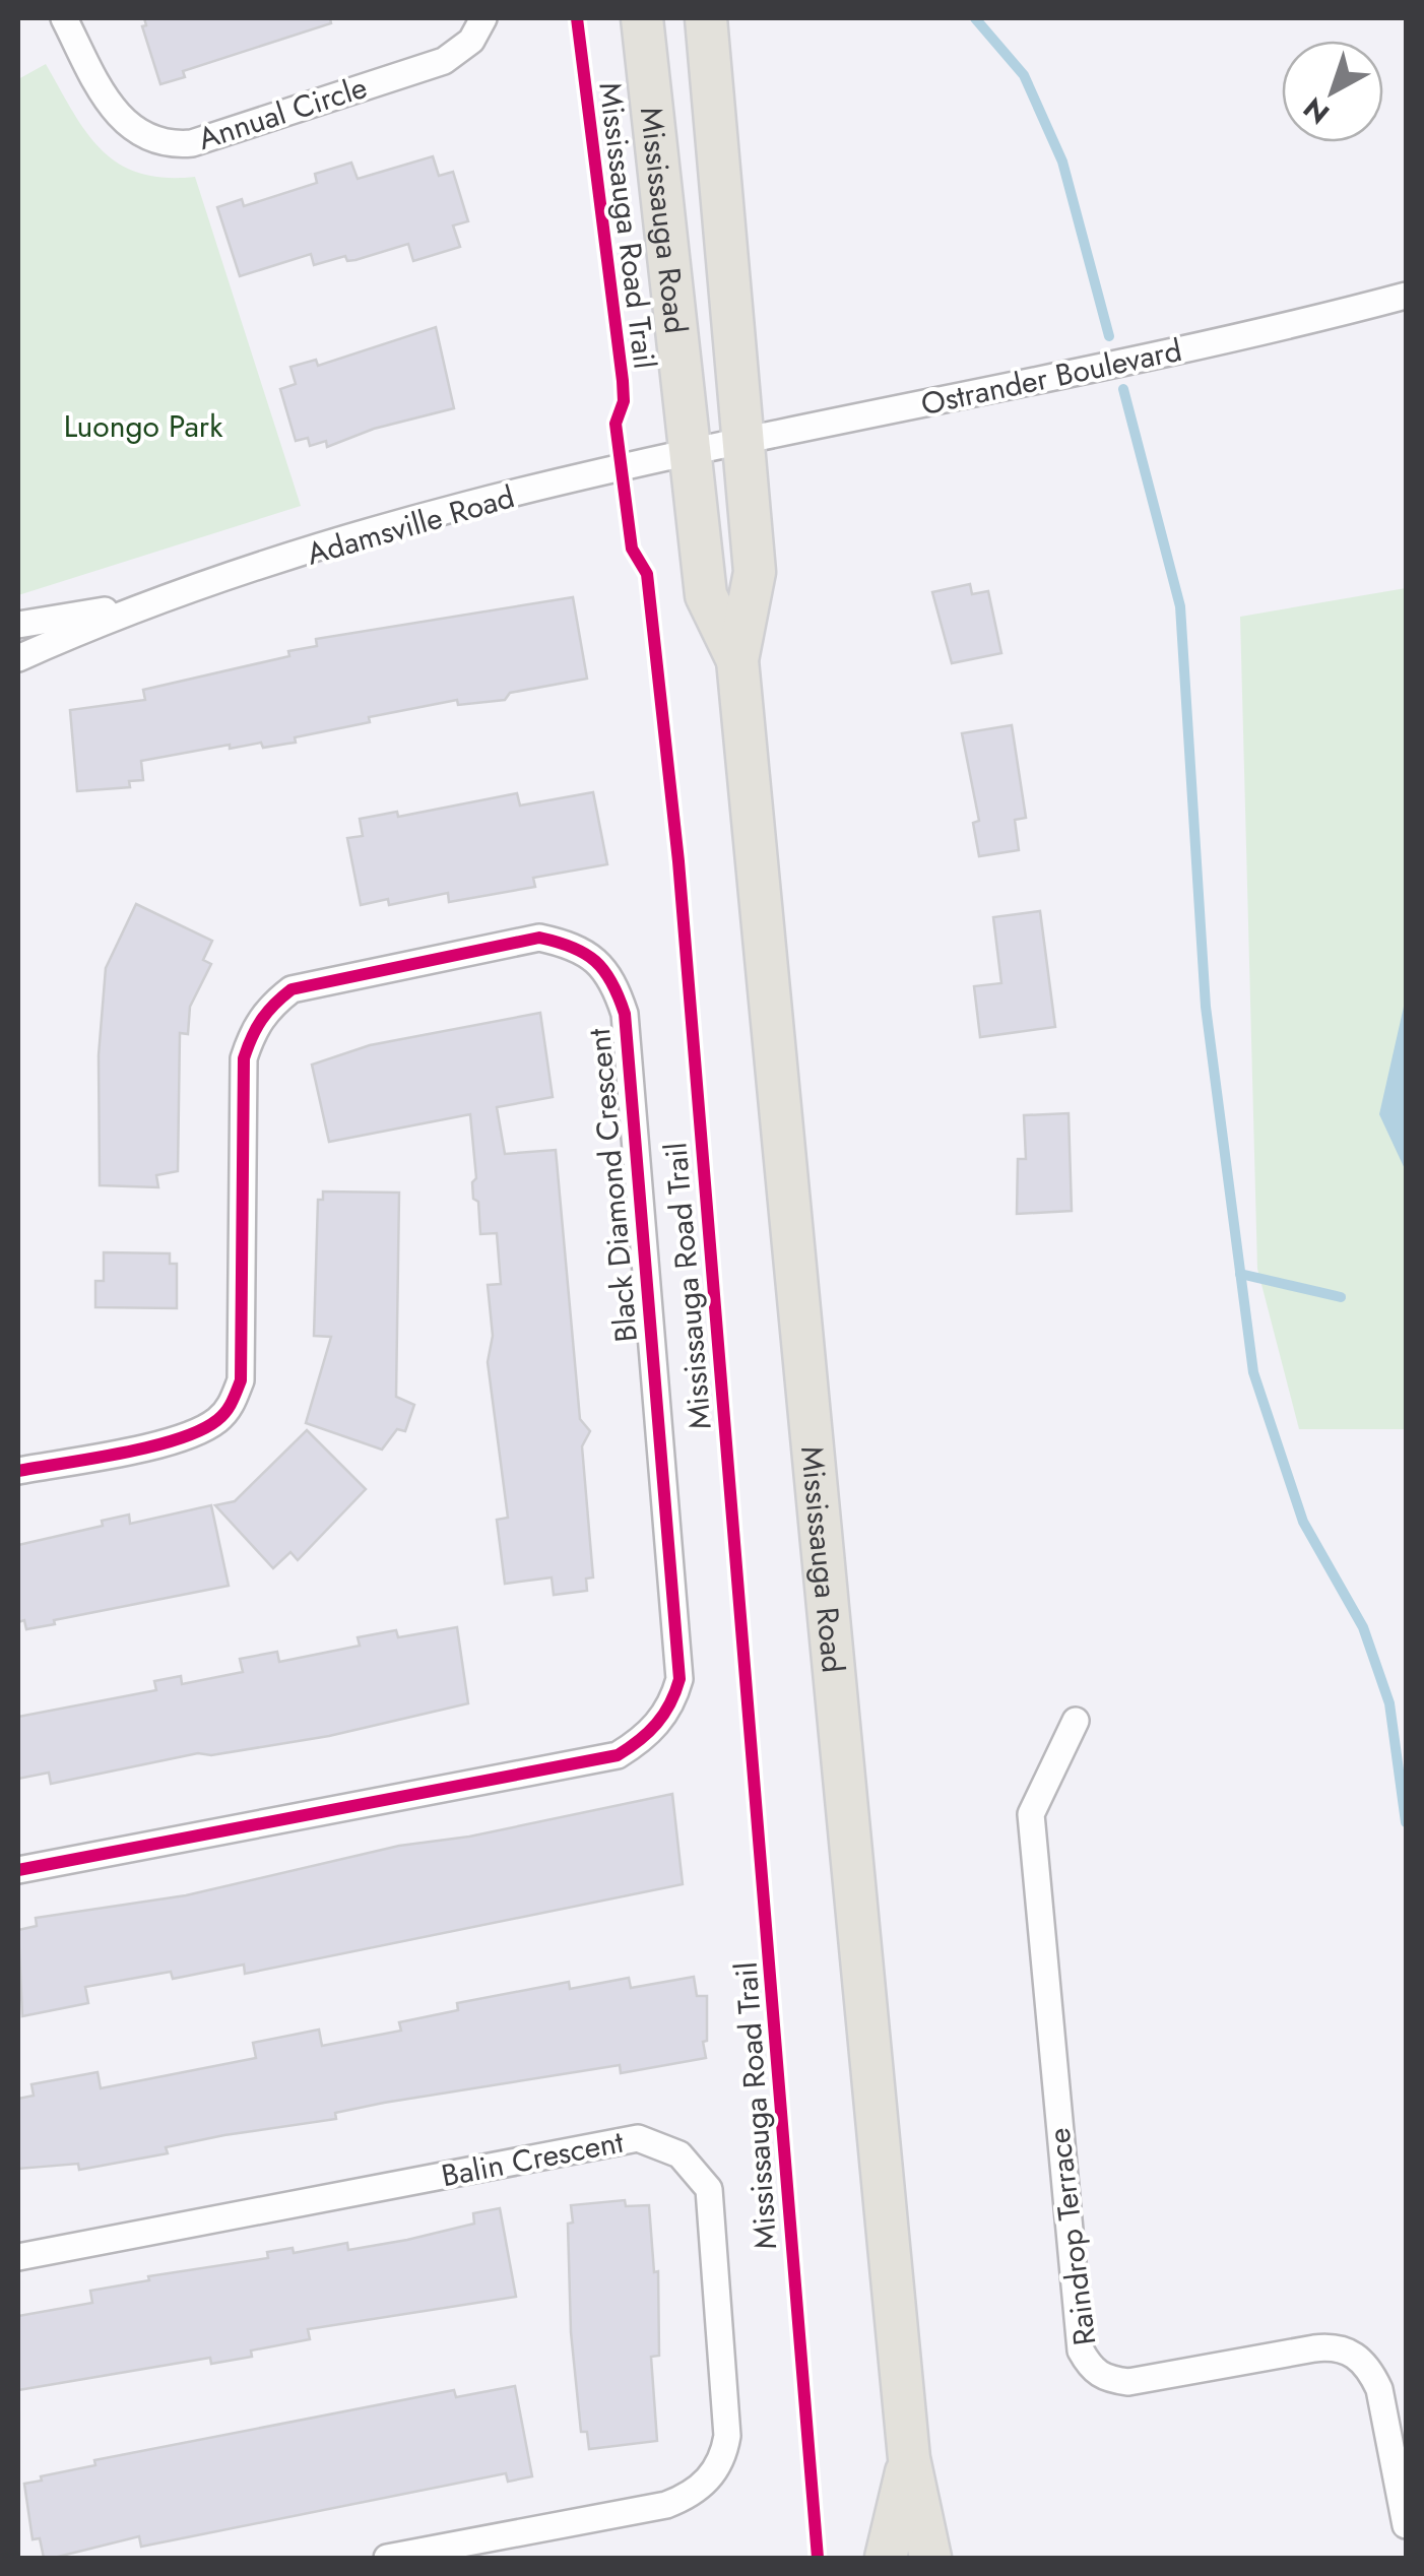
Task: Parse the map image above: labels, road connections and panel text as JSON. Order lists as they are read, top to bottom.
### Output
{
  "streets": {
    "main road": ["Mississauga Road"],
    "street": [
      "Annual Circle",
      "Ostrander Boulevard",
      "Adamsville Road",
      "Black Diamond Crescent",
      "Balin Crescent",
      "Raindrop Terrace"
    ],
    "cycle path": ["Mississauga Road Trail"]
  },
  "crossings": [
    ["Mississauga Road", "Ostrander Boulevard"],
    ["Mississauga Road", "Adamsville Road"],
    ["Ostrander Boulevard", "Adamsville Road"]
  ],
  "parks": ["Luongo Park"],
  "north": "bottom left"
}
